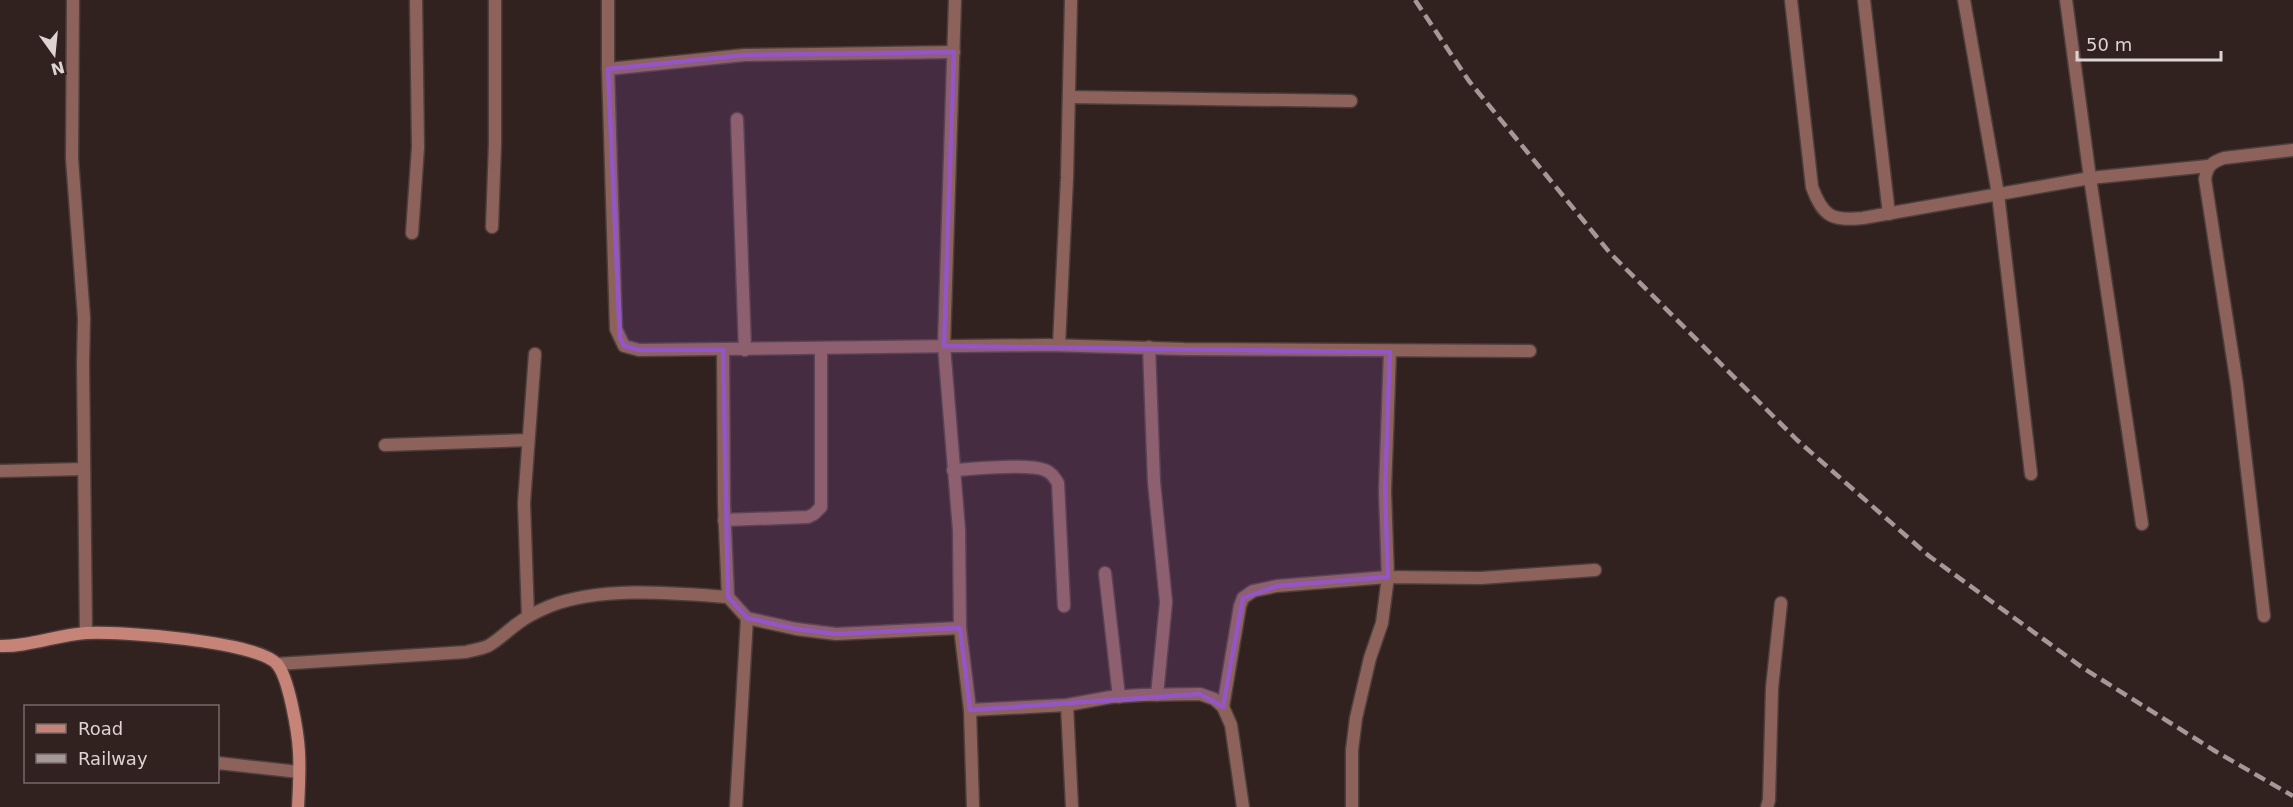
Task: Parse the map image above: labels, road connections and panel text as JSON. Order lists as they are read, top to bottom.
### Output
{
  "legend": ["Road", "Railway"],
  "scale_bar": "50 m",
  "north": "bottom"
}
